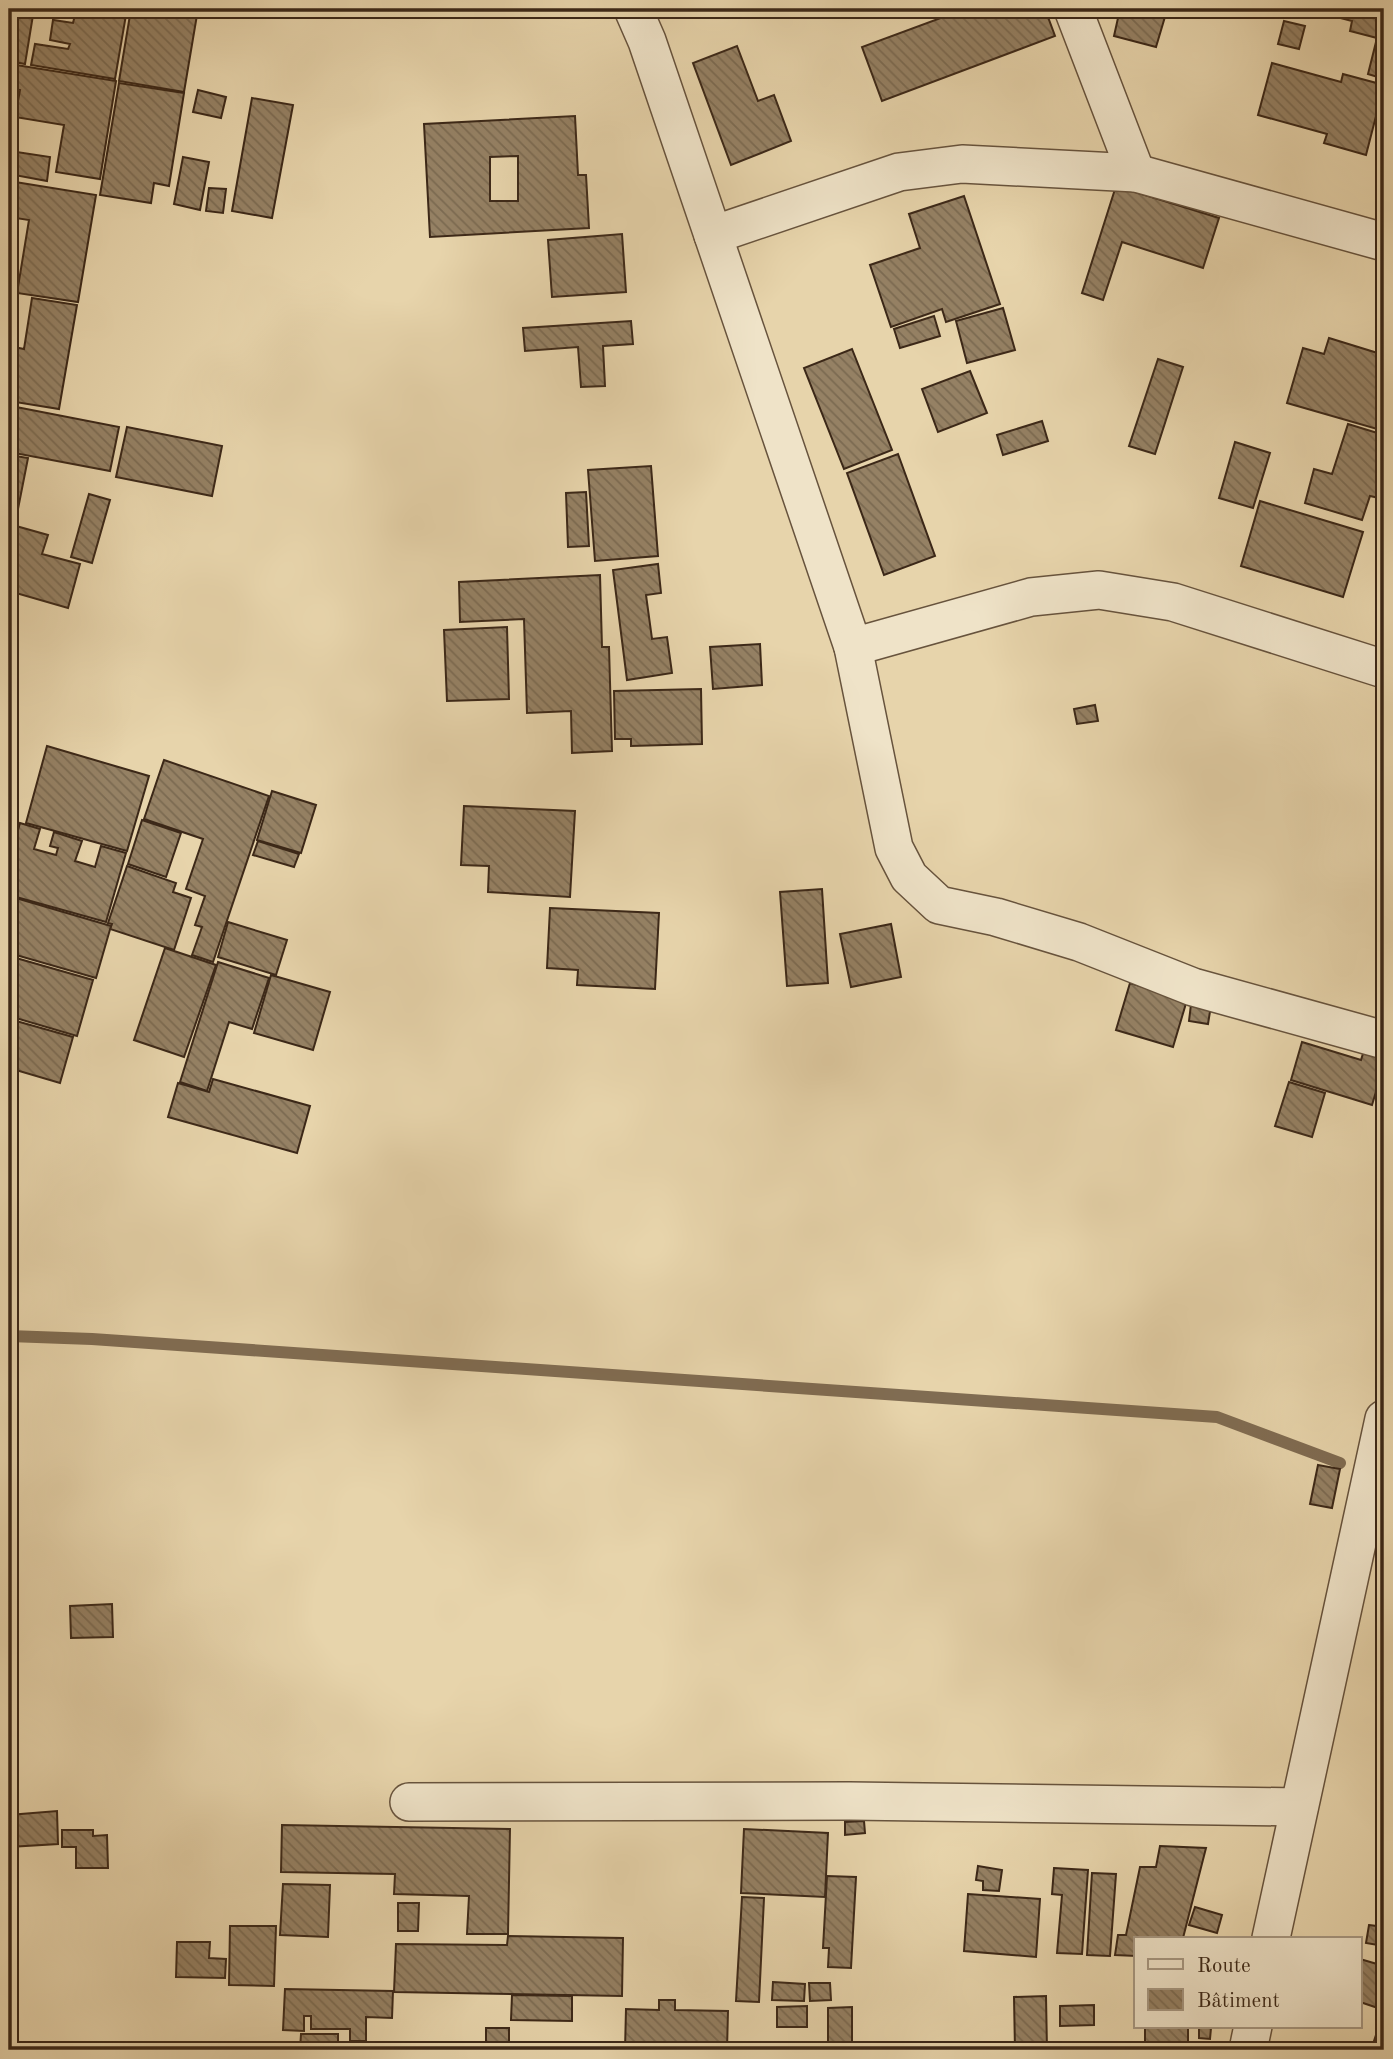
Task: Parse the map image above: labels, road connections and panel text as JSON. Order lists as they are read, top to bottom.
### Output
{
  "legend": ["Route", "Bâtiment"]
}
